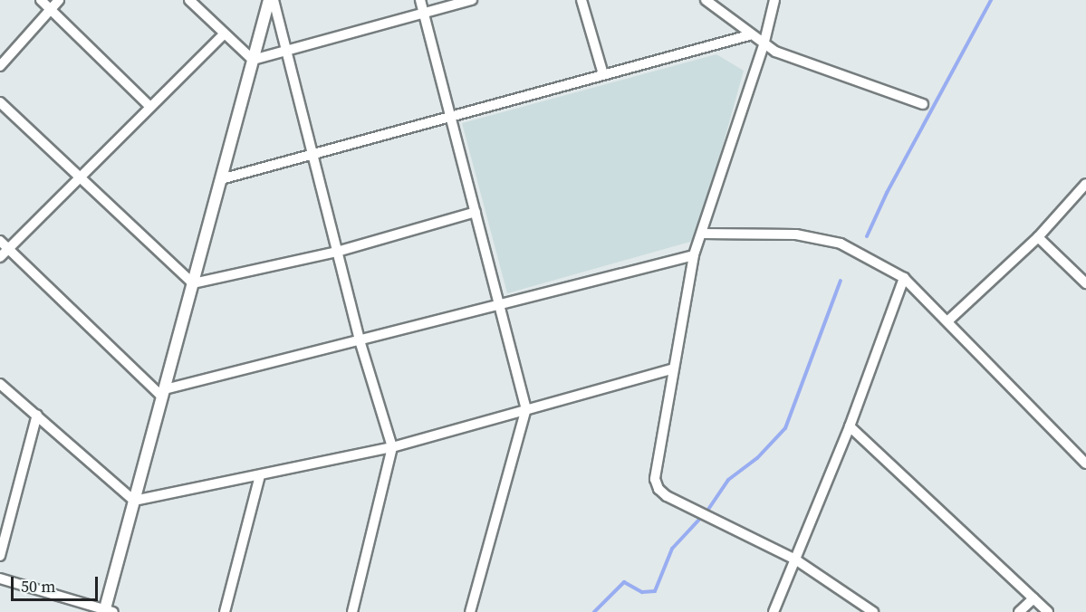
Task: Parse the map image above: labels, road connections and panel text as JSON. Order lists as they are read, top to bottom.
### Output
{
  "scale_bar": "50 m"
}
